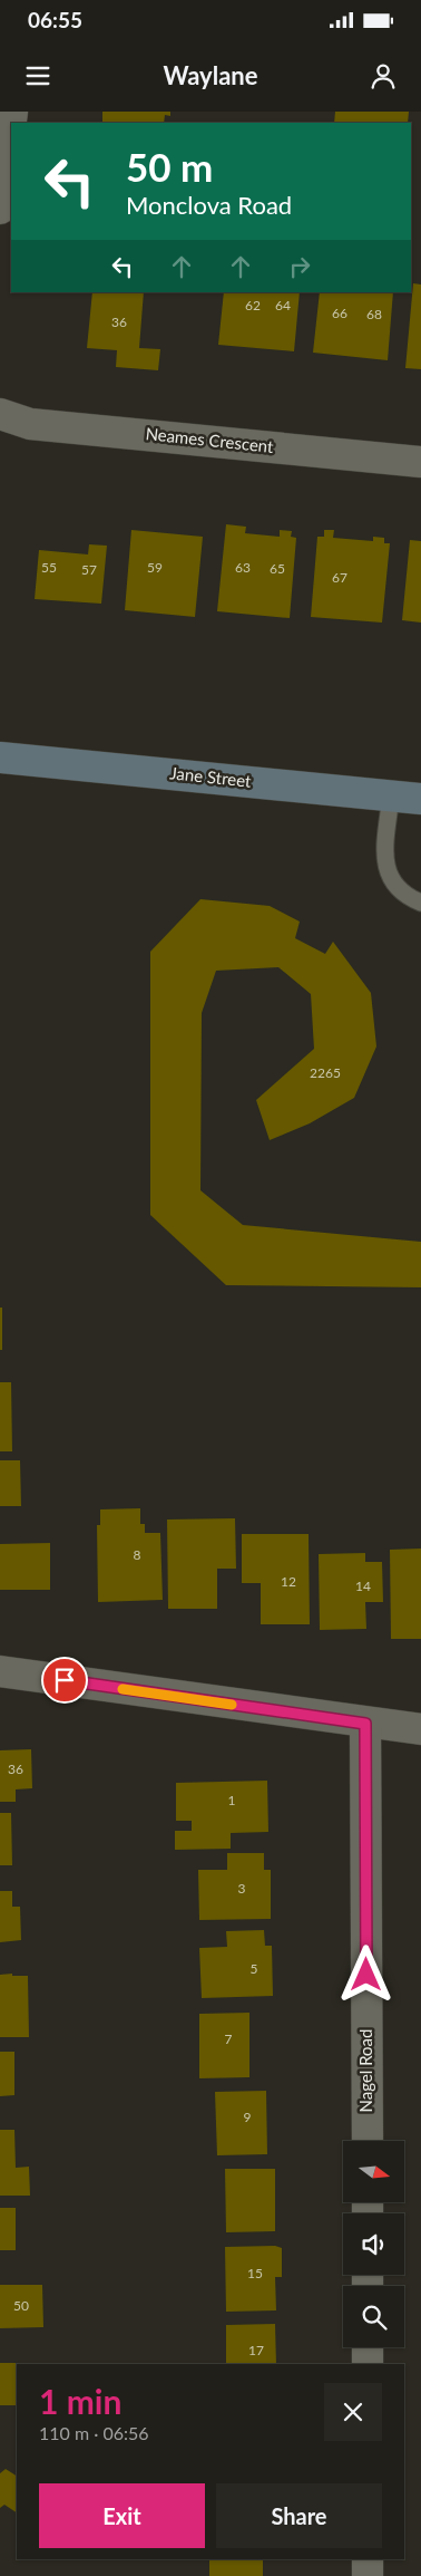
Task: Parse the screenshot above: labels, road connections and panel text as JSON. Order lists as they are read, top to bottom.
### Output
{
  "streets": {
    "main road": ["Jane Street"],
    "street": ["Neames Crescent", "Nagel Road"]
  },
  "house_numbers": [
    "62",
    "64",
    "66",
    "68",
    "36",
    "55",
    "59",
    "63",
    "65",
    "57",
    "67",
    "2265",
    "8",
    "12",
    "14",
    "36",
    "1",
    "3",
    "5",
    "7",
    "9",
    "15",
    "50",
    "17"
  ],
  "north": "right",
  "page": {
    "status": "06:55",
    "header": "Waylane",
    "turn": ["50 m", "Monclova Road"],
    "heading": ["1 min", "110 m · 06:56"],
    "buttons": ["Exit", "Share"]
  }
}
